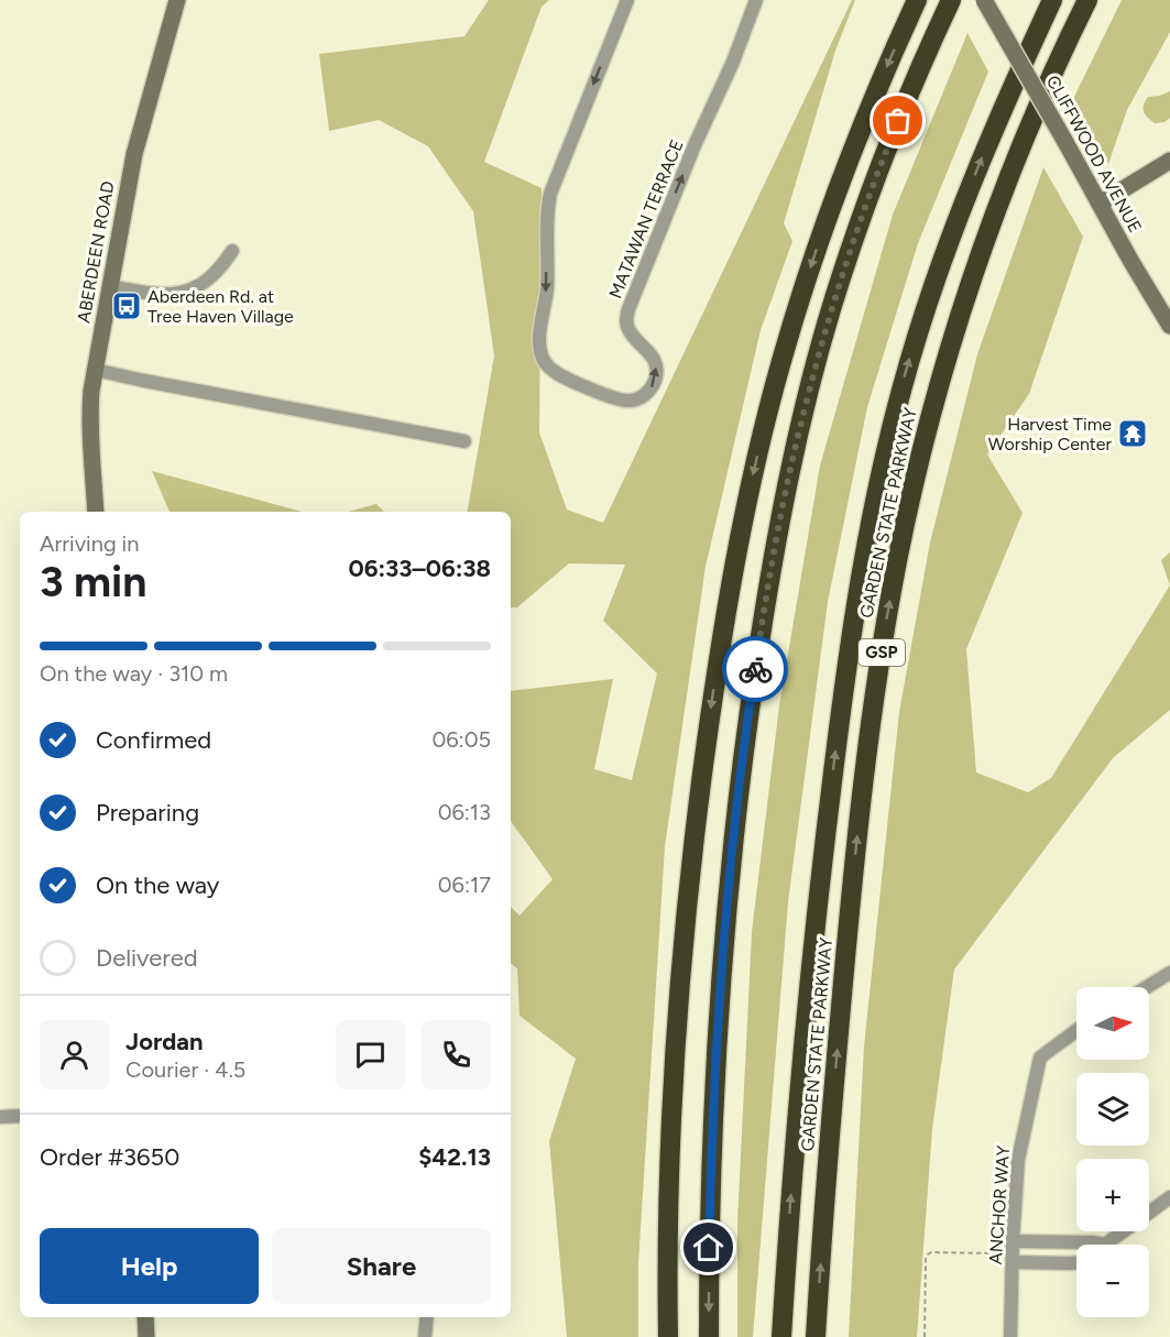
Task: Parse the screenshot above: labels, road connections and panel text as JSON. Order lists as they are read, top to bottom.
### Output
{
  "streets": {
    "highway": ["GARDEN STATE PARKWAY", "GSP"],
    "street": [
      "CLIFFWOOD AVENUE",
      "MATAWAN TERRACE",
      "ABERDEEN ROAD",
      "ANCHOR WAY"
    ]
  },
  "places": {
    "bus stop": ["Aberdeen Rd. at Tree Haven Village"],
    "temple": ["Harvest Time Worship Center"]
  },
  "north": "right",
  "page": {
    "heading": ["3 min", "Arriving in", "06:33–06:38"],
    "panel": [
      "Jordan",
      "Courier · 4.5",
      "Order #3650",
      "$42.13"
    ],
    "bar": "On the way · 310 m",
    "list": [
      ["Confirmed", "06:05"],
      ["Preparing", "06:13"],
      ["On the way", "06:17"],
      "Delivered"
    ],
    "map_buttons": ["+", "−"],
    "buttons": ["Help", "Share"]
  }
}
